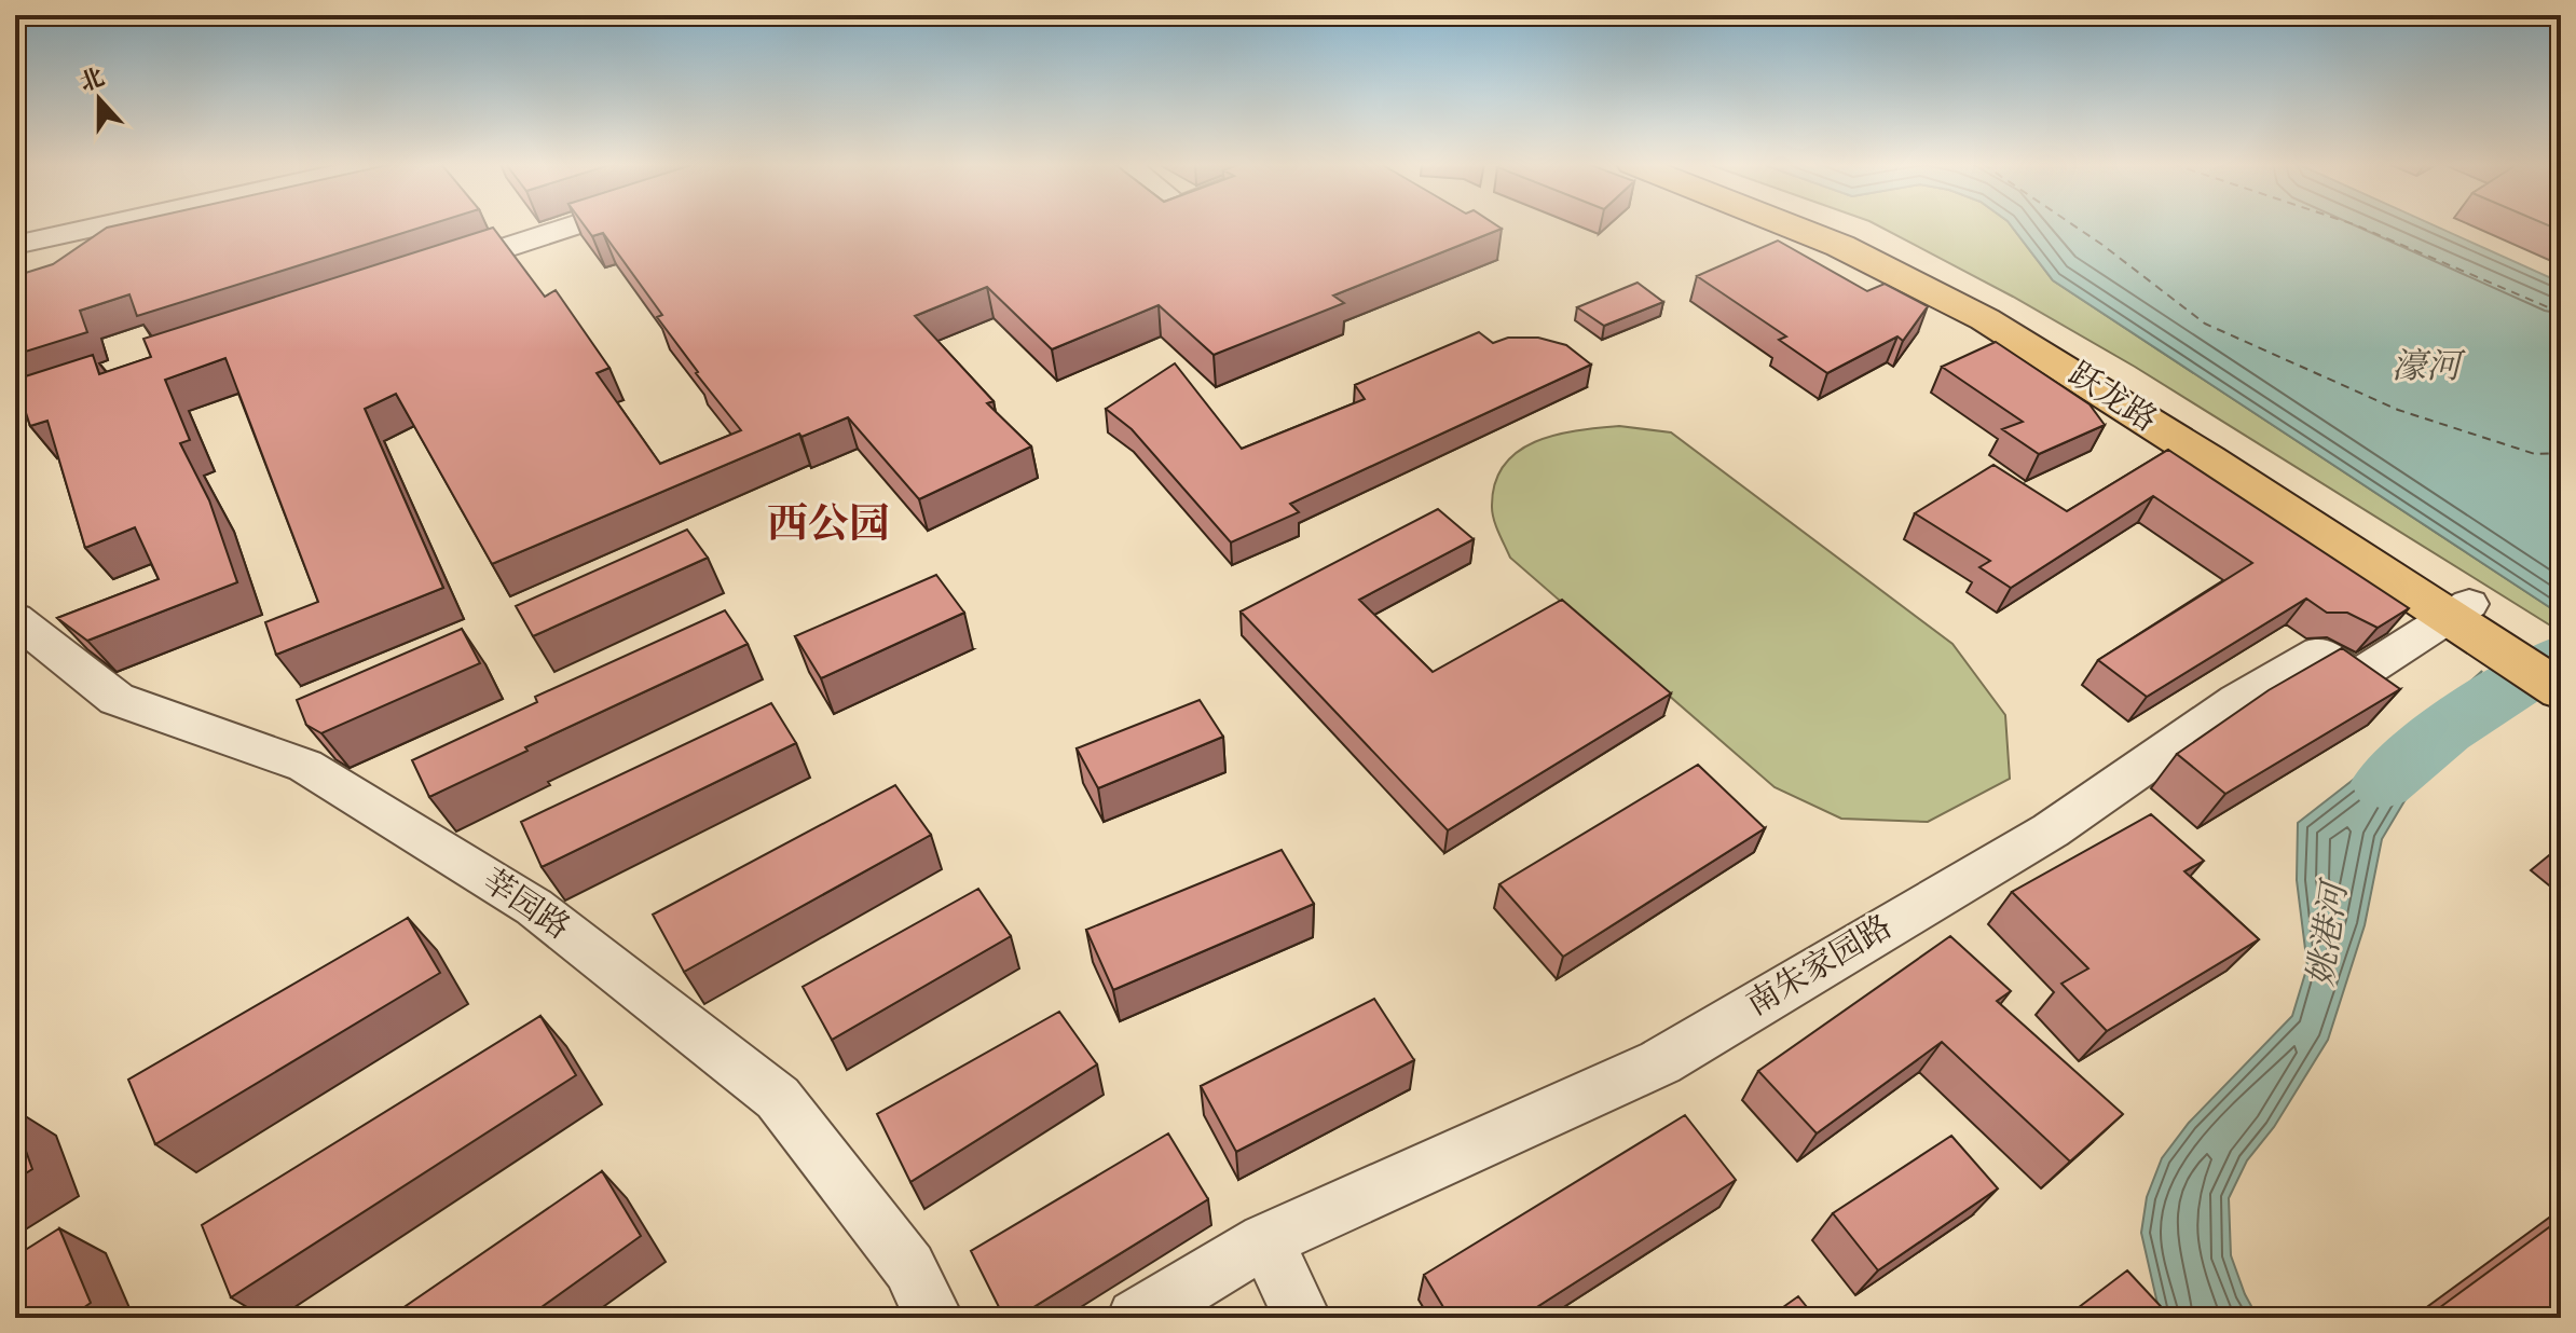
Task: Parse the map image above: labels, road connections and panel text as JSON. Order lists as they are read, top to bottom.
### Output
{
  "streets": {
    "main road": ["跃龙路"],
    "street": ["莘园路", "南朱家园路"]
  },
  "crossings": [
    ["跃龙路", "南朱家园路"]
  ],
  "districts": ["西公园"],
  "water": ["濠河", "姚港河"],
  "north": "top"
}
